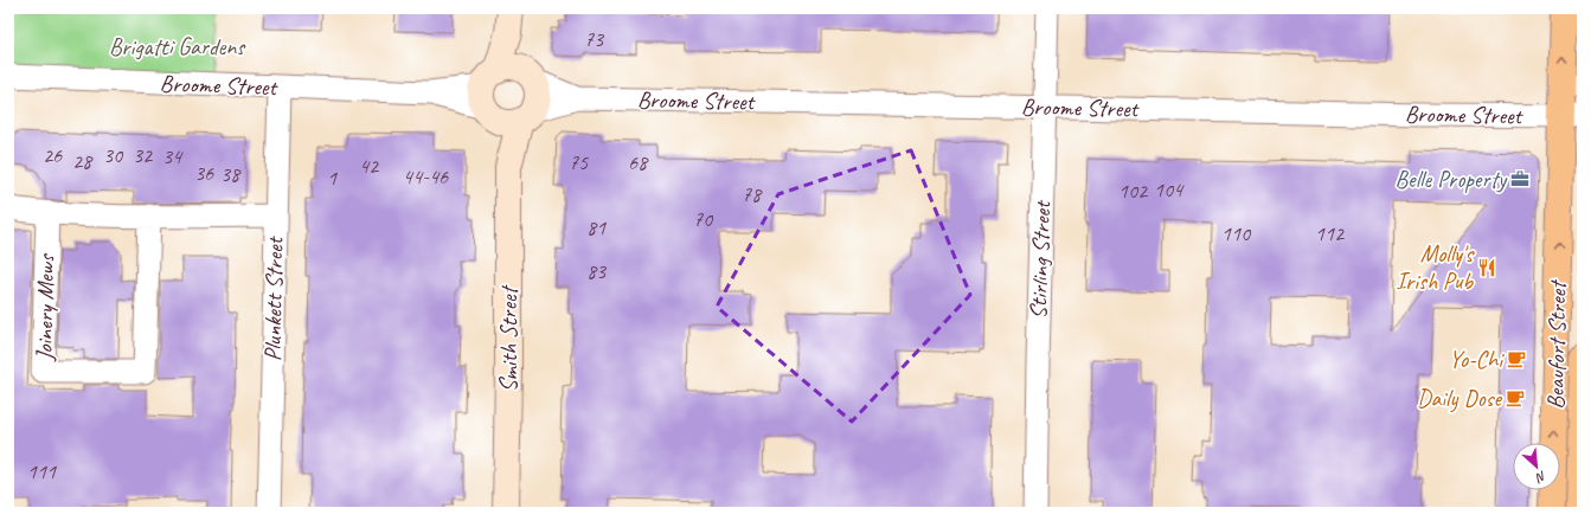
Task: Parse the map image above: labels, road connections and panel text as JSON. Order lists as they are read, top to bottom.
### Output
{
  "streets": {
    "main road": ["Beaufort Street"],
    "street": [
      "Broome Street",
      "Stirling Street",
      "Plunkett Street",
      "Joinery Mews",
      "Smith Street"
    ]
  },
  "crossings": [
    ["Broome Street", "Stirling Street"],
    ["Broome Street", "Plunkett Street"],
    ["Broome Street", "Smith Street"],
    ["Broome Street", "Beaufort Street"]
  ],
  "one_way": ["Beaufort Street"],
  "parks": ["Brigatti Gardens"],
  "places": {
    "office": ["Belle Property"],
    "restaurant": ["Molly's Irish Pub"],
    "cafe": ["Yo-Chi", "Daily Dose"]
  },
  "house_numbers": [
    "73",
    "26",
    "30",
    "32",
    "34",
    "28",
    "75",
    "68",
    "42",
    "36",
    "38",
    "44-46",
    "1",
    "104",
    "102",
    "78",
    "70",
    "81",
    "110",
    "112",
    "83",
    "111"
  ],
  "north": "bottom right"
}
